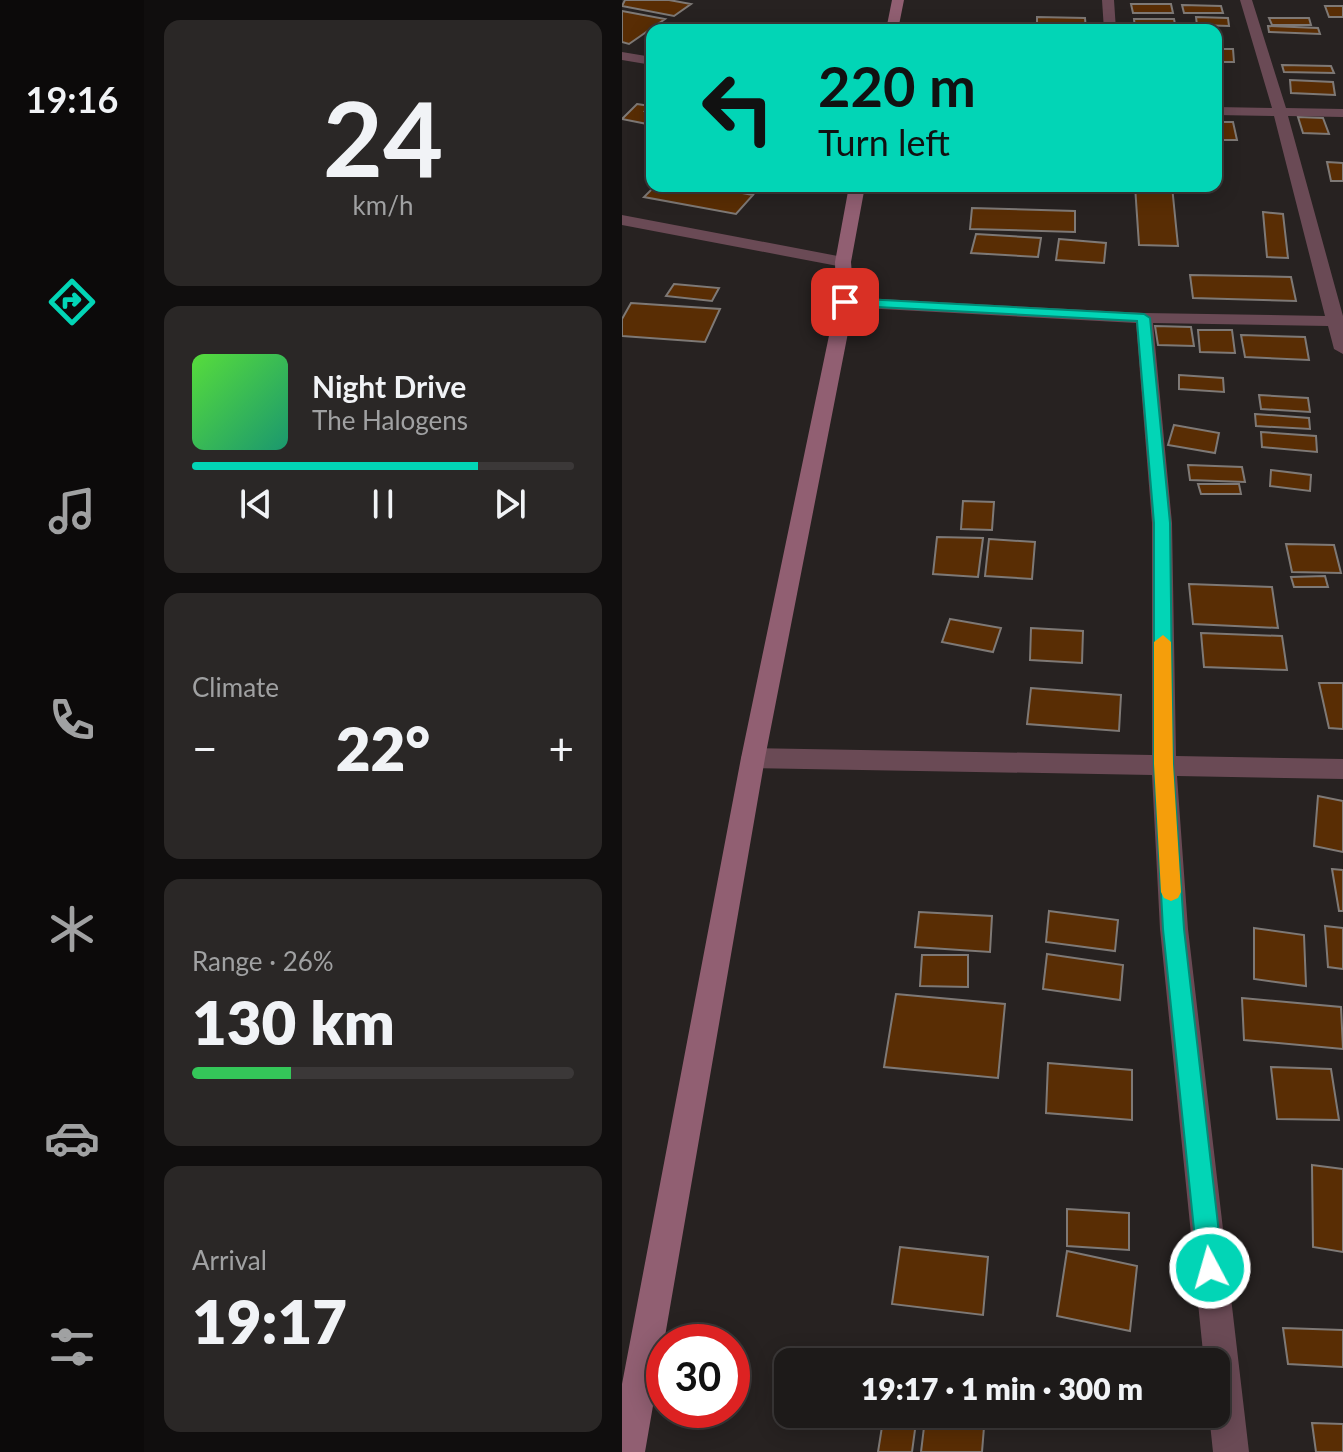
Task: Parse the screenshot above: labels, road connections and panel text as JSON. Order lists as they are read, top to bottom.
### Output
{
  "page": {
    "tabs": "19:16",
    "tile": [
      ["24", "km/h"],
      "Climate",
      ["Range · 26%", "130 km"],
      ["Arrival", "19:17"]
    ],
    "turn": ["220 m", "Turn left"],
    "song": ["Night Drive", "The Halogens"],
    "heat": ["−", "22°", "+"],
    "limit": "30",
    "trip": "19:17 · 1 min · 300 m"
  }
}
